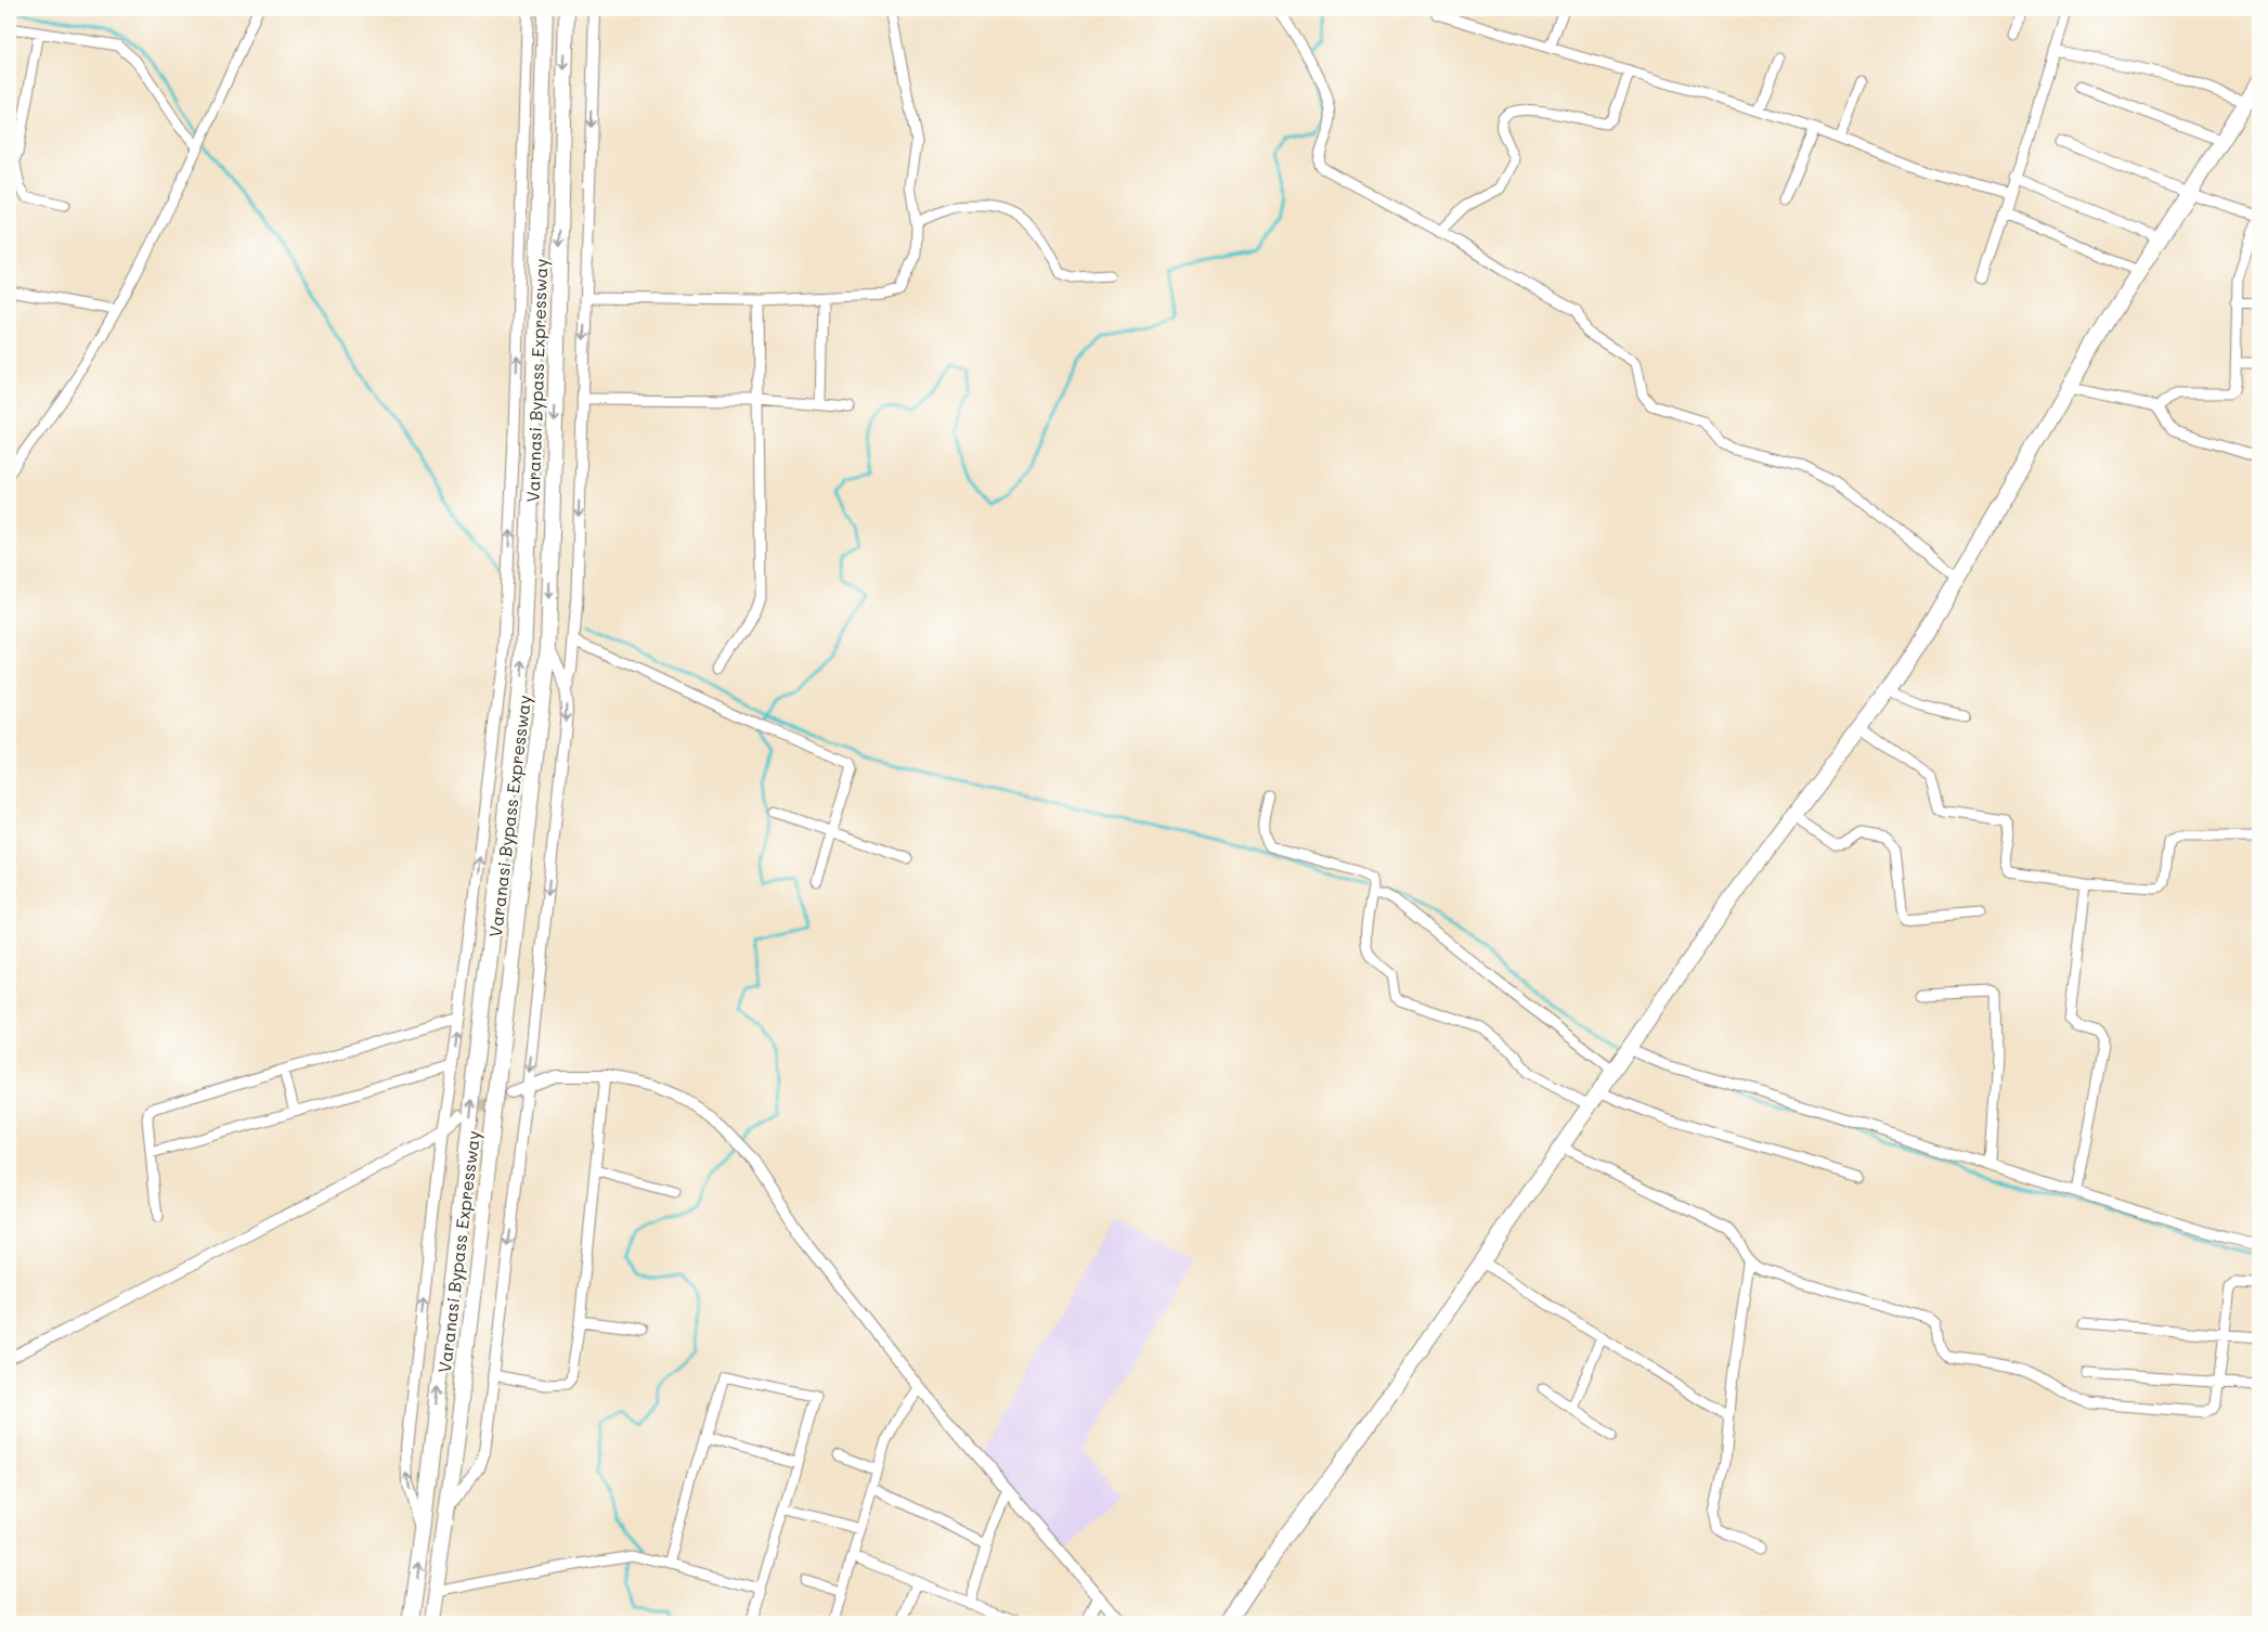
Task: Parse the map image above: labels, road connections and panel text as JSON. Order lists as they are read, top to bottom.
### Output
{
  "streets": {
    "main road": ["Varanasi Bypass Expressway"]
  }
}
